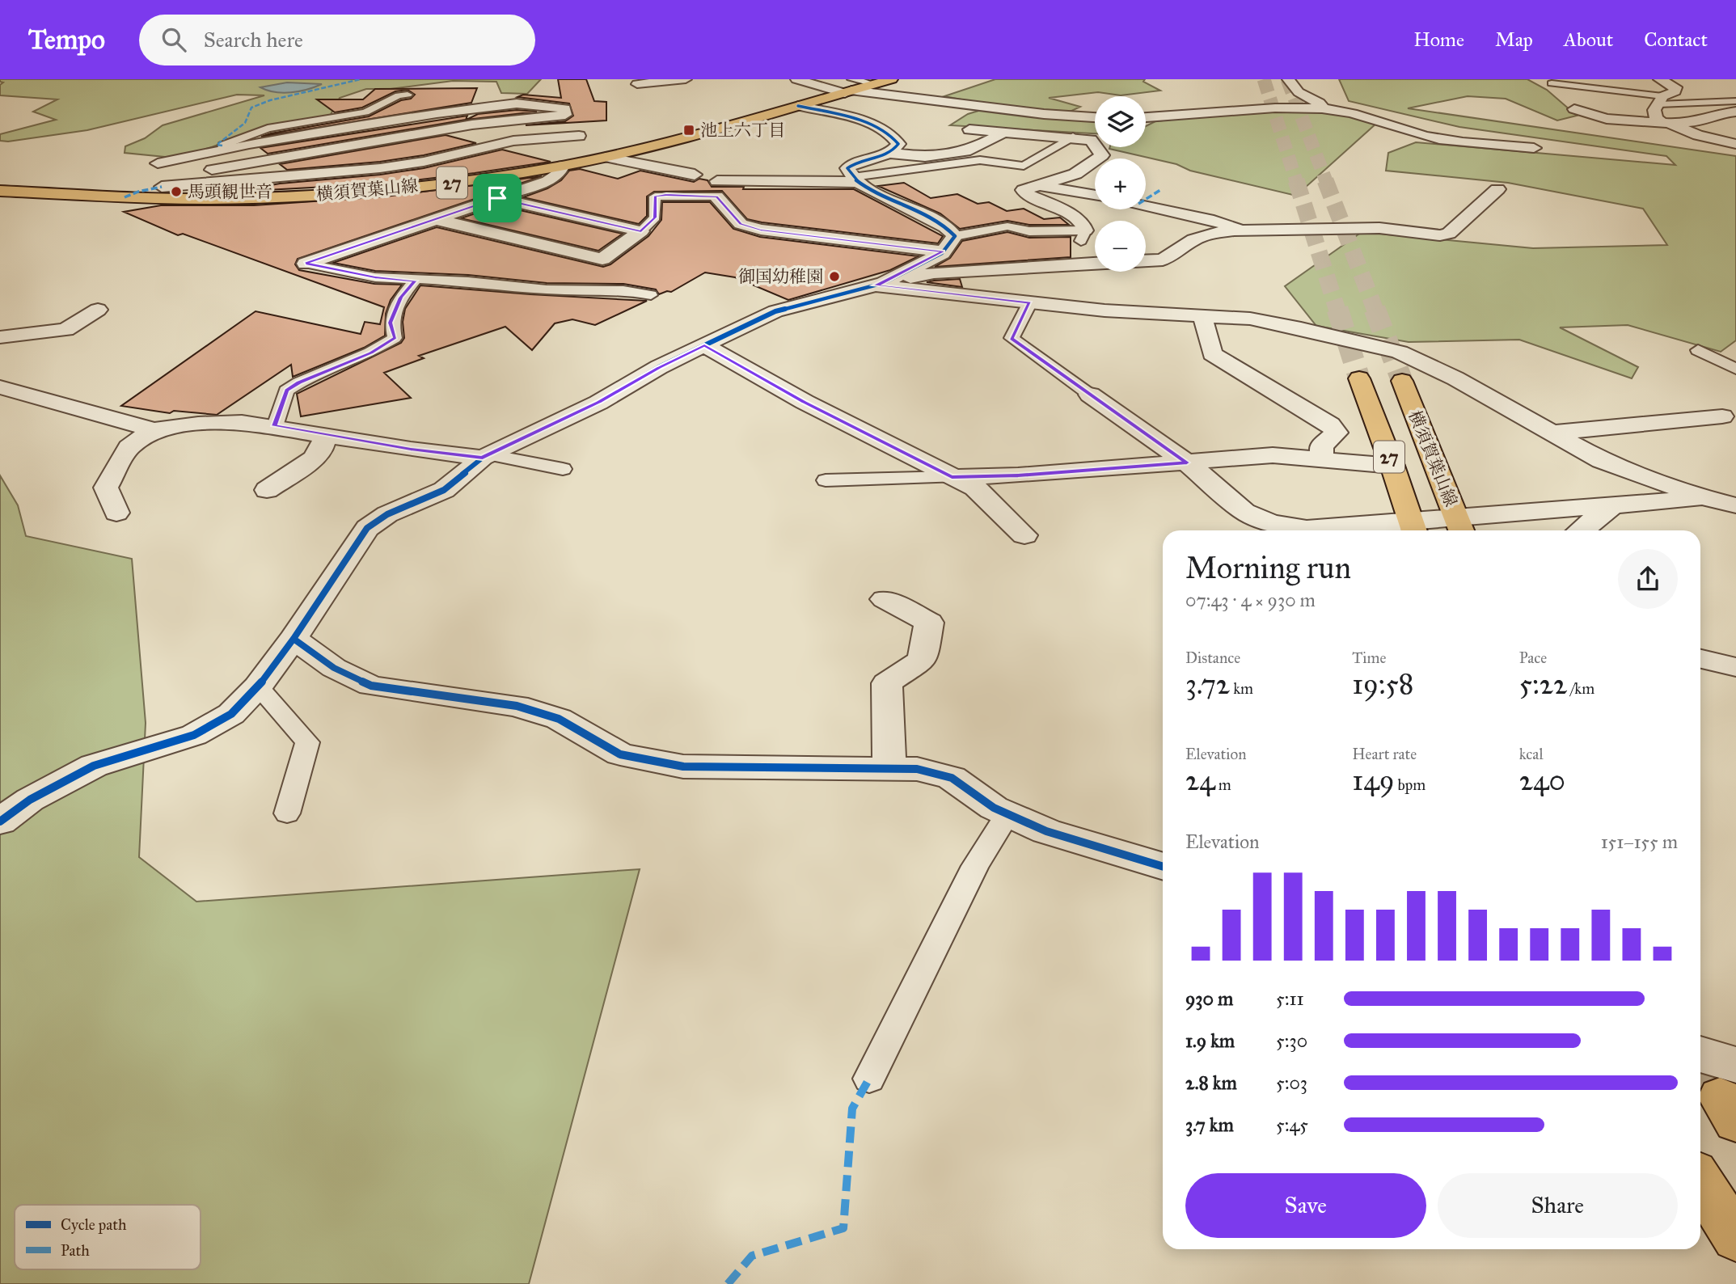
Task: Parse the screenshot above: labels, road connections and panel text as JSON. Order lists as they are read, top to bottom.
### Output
{
  "streets": {
    "main road": ["27", "横須賀葉山線"]
  },
  "places": {
    "transit": ["池上六丁目"],
    "other": ["馬頭観世音", "御国幼稚園"]
  },
  "legend": ["Cycle path", "Path"],
  "page": {
    "header": "Tempo",
    "search": "Search here",
    "nav": [
      "Home",
      "Map",
      "About",
      "Contact"
    ],
    "map_buttons": ["+", "−"],
    "heading": ["Morning run", "07:43 · 4 × 930 m"],
    "stats": [
      ["Distance", "3.72 km"],
      ["Time", "19:58"],
      ["Pace", "5:22 /km"],
      ["Elevation", "24 m"],
      ["Heart rate", "149 bpm"],
      ["kcal", "240"]
    ],
    "chart": ["Elevation", "151–155 m"],
    "list": [
      {
        "name": "930 m",
        "note": "5:11"
      },
      {
        "name": "1.9 km",
        "note": "5:30"
      },
      {
        "name": "2.8 km",
        "note": "5:03"
      },
      {
        "name": "3.7 km",
        "note": "5:45"
      }
    ],
    "buttons": ["Save", "Share"]
  }
}
